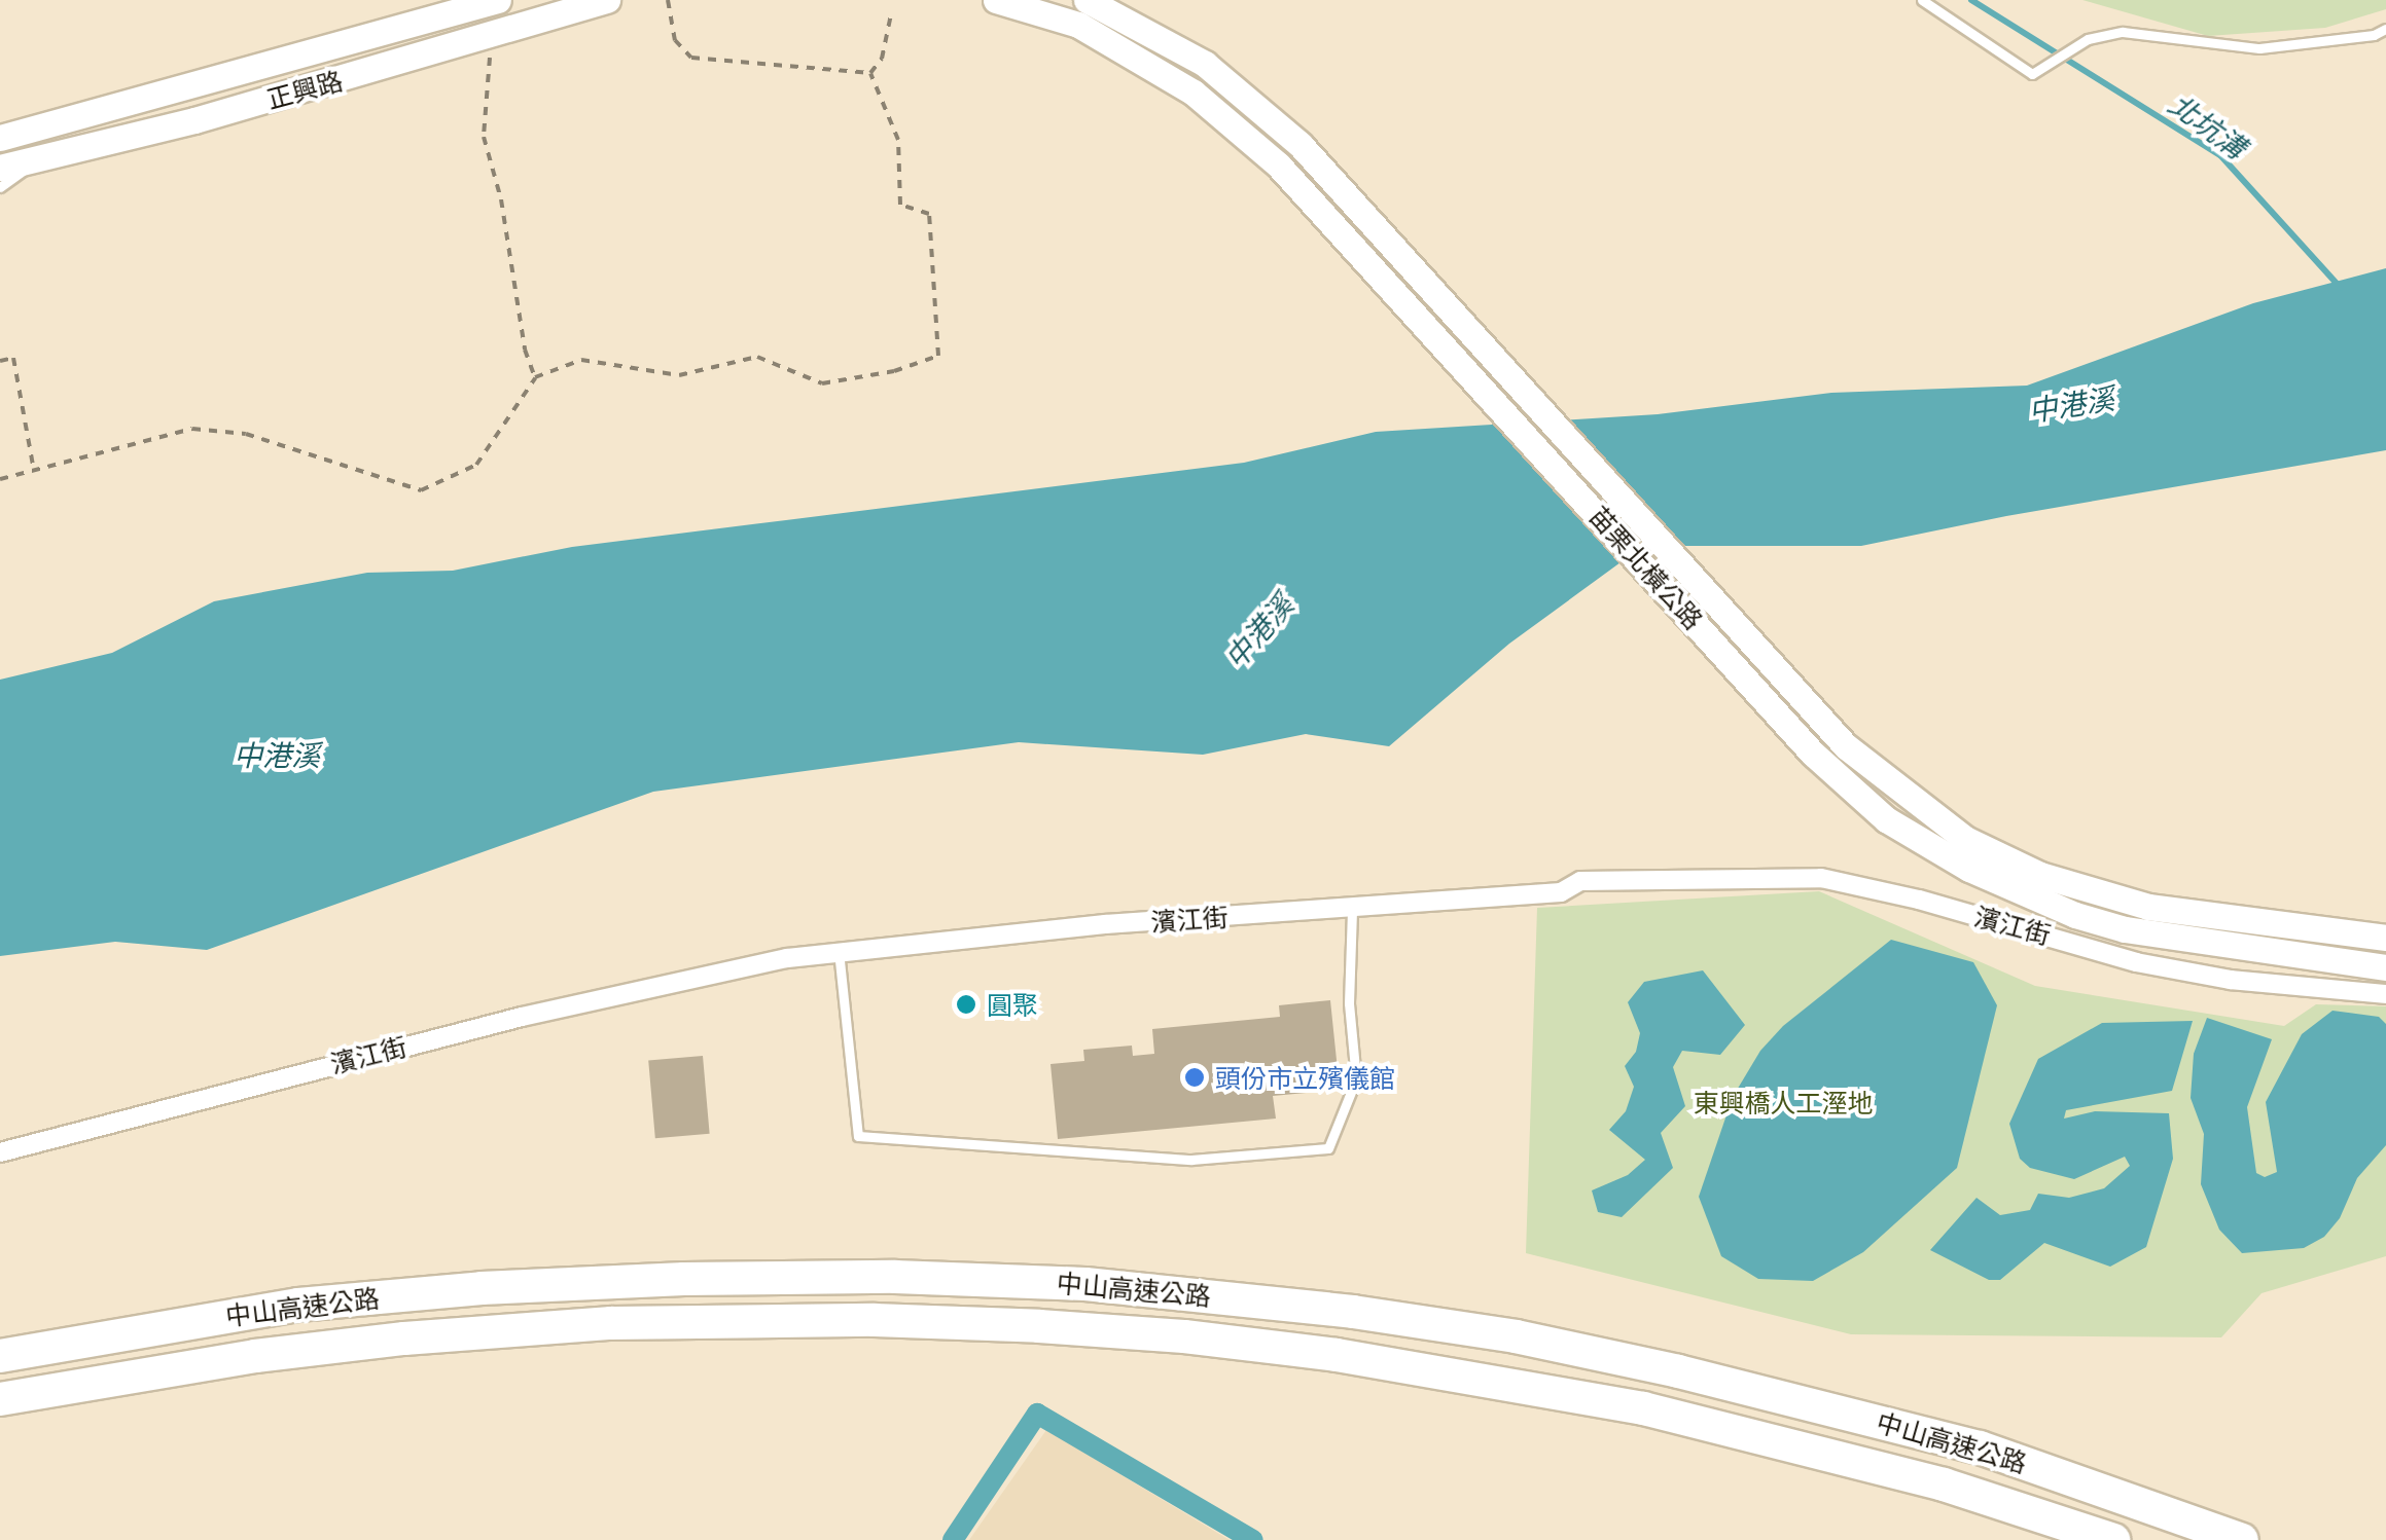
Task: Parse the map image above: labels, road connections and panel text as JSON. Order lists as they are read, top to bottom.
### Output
{
  "streets": {
    "highway": ["中山高速公路"],
    "main road": ["正興路", "苗栗北橫公路"],
    "street": ["濱江街"]
  },
  "water": ["北坑溝", "中港溪"],
  "parks": ["東興橋人工溼地"],
  "places": ["圓聚", "頭份市立殯儀館"]
}
